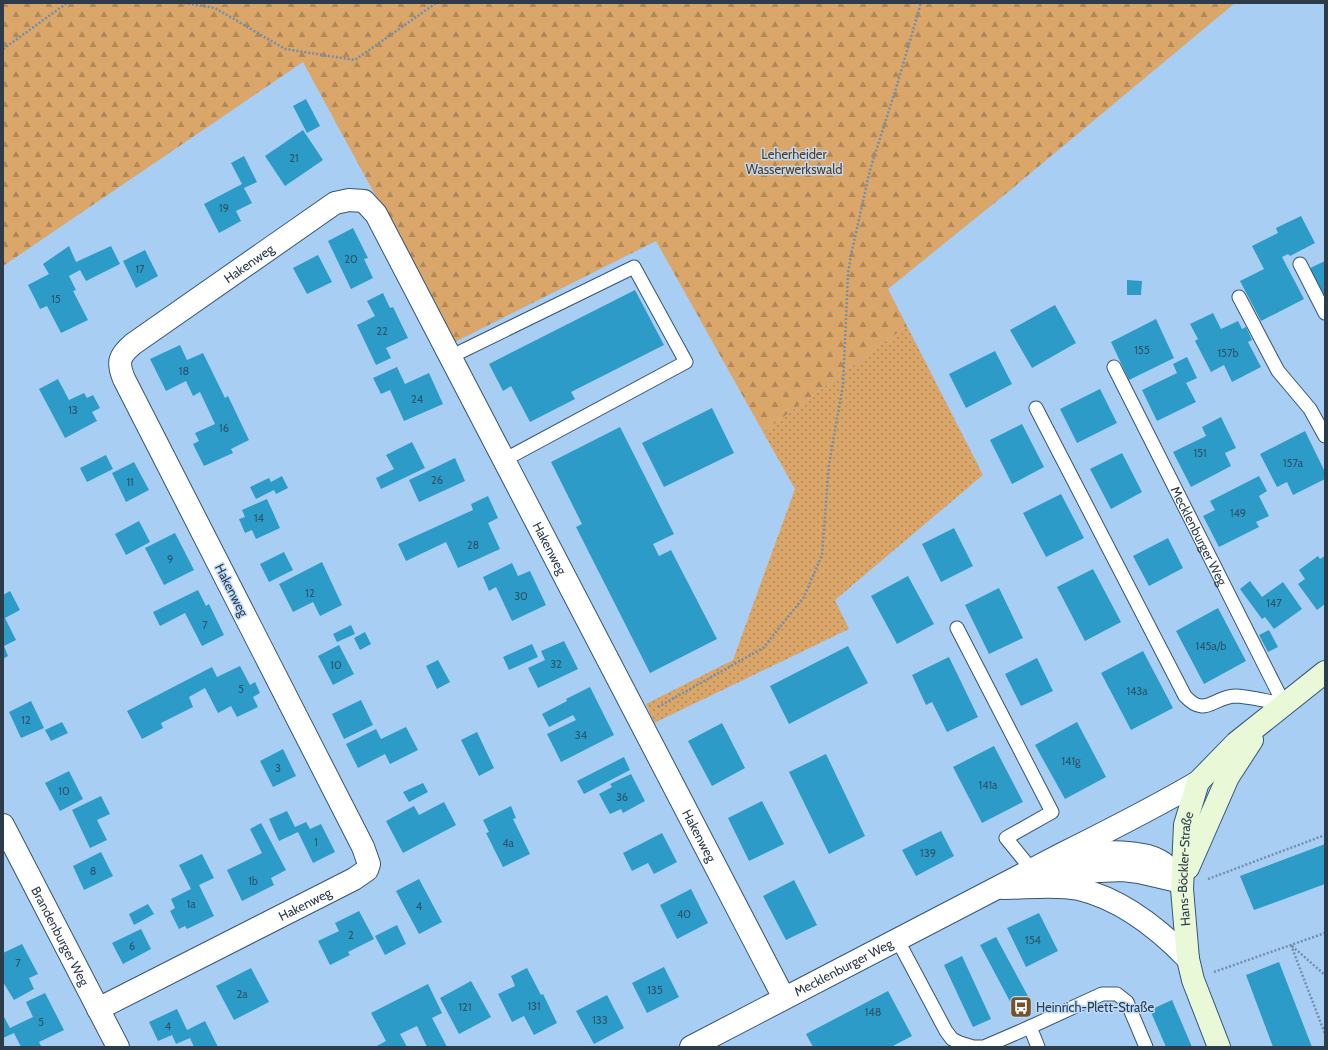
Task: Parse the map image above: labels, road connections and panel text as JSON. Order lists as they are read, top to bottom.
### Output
{
  "streets": {
    "street": [
      "Hakenweg",
      "Mecklenburger Weg",
      "Hans-Böckler-Straße",
      "Brandenburger Weg"
    ]
  },
  "crossings": [
    ["Hakenweg", "Mecklenburger Weg"],
    ["Hakenweg", "Brandenburger Weg"],
    ["Mecklenburger Weg", "Hans-Böckler-Straße"]
  ],
  "parks": ["Leherheider Wasserwerkswald"],
  "places": {
    "bus stop": ["Heinrich-Plett-Straße"]
  },
  "house_numbers": [
    "21",
    "19",
    "20",
    "17",
    "15",
    "22",
    "155",
    "157b",
    "18",
    "24",
    "13",
    "16",
    "151",
    "157a",
    "26",
    "11",
    "149",
    "14",
    "28",
    "9",
    "12",
    "30",
    "147",
    "7",
    "145a/b",
    "32",
    "10",
    "5",
    "143a",
    "12",
    "34",
    "141g",
    "3",
    "141a",
    "10",
    "36",
    "1",
    "4a",
    "139",
    "8",
    "1b",
    "1a",
    "4",
    "40",
    "2",
    "154",
    "6",
    "7",
    "135",
    "2a",
    "131",
    "121",
    "148",
    "133",
    "5",
    "4"
  ]
}
